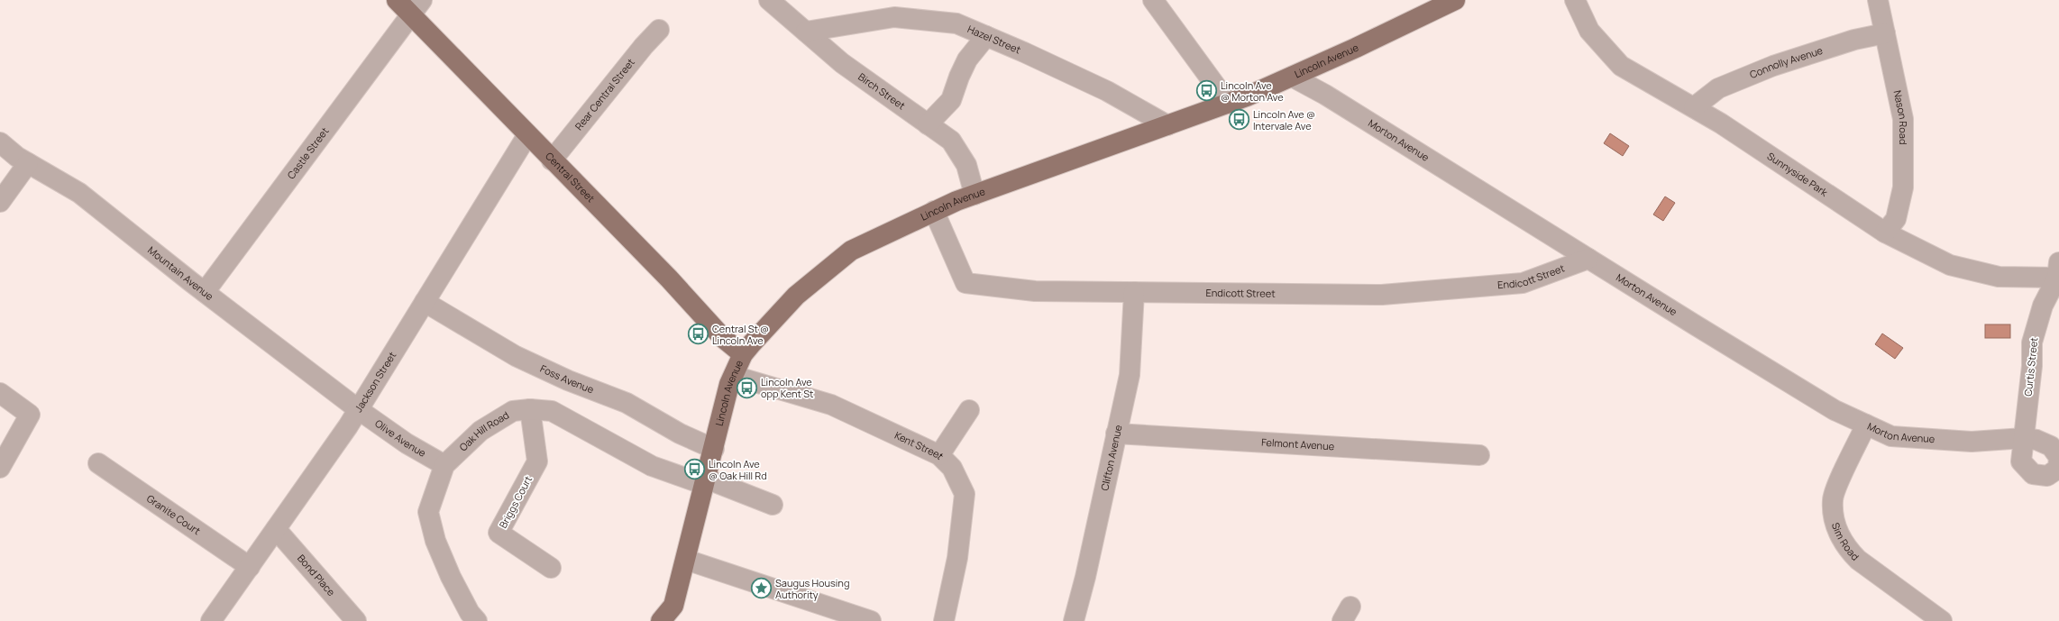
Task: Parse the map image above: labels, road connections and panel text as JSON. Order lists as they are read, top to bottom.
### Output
{
  "streets": {
    "main road": ["Lincoln Avenue", "Central Street"],
    "street": [
      "Hazel Street",
      "Connolly Avenue",
      "Birch Street",
      "Rear Central Street",
      "Nason Road",
      "Morton Avenue",
      "Castle Street",
      "Sunnyside Park",
      "Mountain Avenue",
      "Endicott Street",
      "Curtis Street",
      "Foss Avenue",
      "Jackson Street",
      "Oak Hill Road",
      "Olive Avenue",
      "Felmont Avenue",
      "Kent Street",
      "Clifton Avenue",
      "Briggs Court",
      "Granite Court",
      "Sim Road",
      "Bond Place"
    ]
  },
  "crossings": [
    ["Hazel Street", "Lincoln Avenue"],
    ["Hazel Street", "Birch Street"],
    ["Lincoln Avenue", "Birch Street"],
    ["Lincoln Avenue", "Morton Avenue"],
    ["Lincoln Avenue", "Central Street"],
    ["Lincoln Avenue", "Endicott Street"],
    ["Lincoln Avenue", "Foss Avenue"],
    ["Lincoln Avenue", "Oak Hill Road"],
    ["Lincoln Avenue", "Kent Street"],
    ["Connolly Avenue", "Nason Road"],
    ["Connolly Avenue", "Sunnyside Park"],
    ["Rear Central Street", "Central Street"],
    ["Nason Road", "Sunnyside Park"],
    ["Morton Avenue", "Endicott Street"],
    ["Morton Avenue", "Curtis Street"],
    ["Morton Avenue", "Sim Road"],
    ["Castle Street", "Central Street"],
    ["Castle Street", "Mountain Avenue"],
    ["Sunnyside Park", "Curtis Street"],
    ["Central Street", "Jackson Street"],
    ["Mountain Avenue", "Jackson Street"],
    ["Mountain Avenue", "Olive Avenue"],
    ["Endicott Street", "Clifton Avenue"],
    ["Foss Avenue", "Jackson Street"],
    ["Jackson Street", "Olive Avenue"],
    ["Jackson Street", "Granite Court"],
    ["Jackson Street", "Bond Place"],
    ["Oak Hill Road", "Olive Avenue"],
    ["Oak Hill Road", "Briggs Court"],
    ["Felmont Avenue", "Clifton Avenue"]
  ],
  "places": {
    "bus stop": [
      "Lincoln Ave @ Morton Ave",
      "Lincoln Ave @ Intervale Ave",
      "Central St @ Lincoln Ave",
      "Lincoln Ave opp Kent St",
      "Lincoln Ave @ Oak Hill Rd"
    ],
    "place": ["Saugus Housing Authority"]
  }
}
